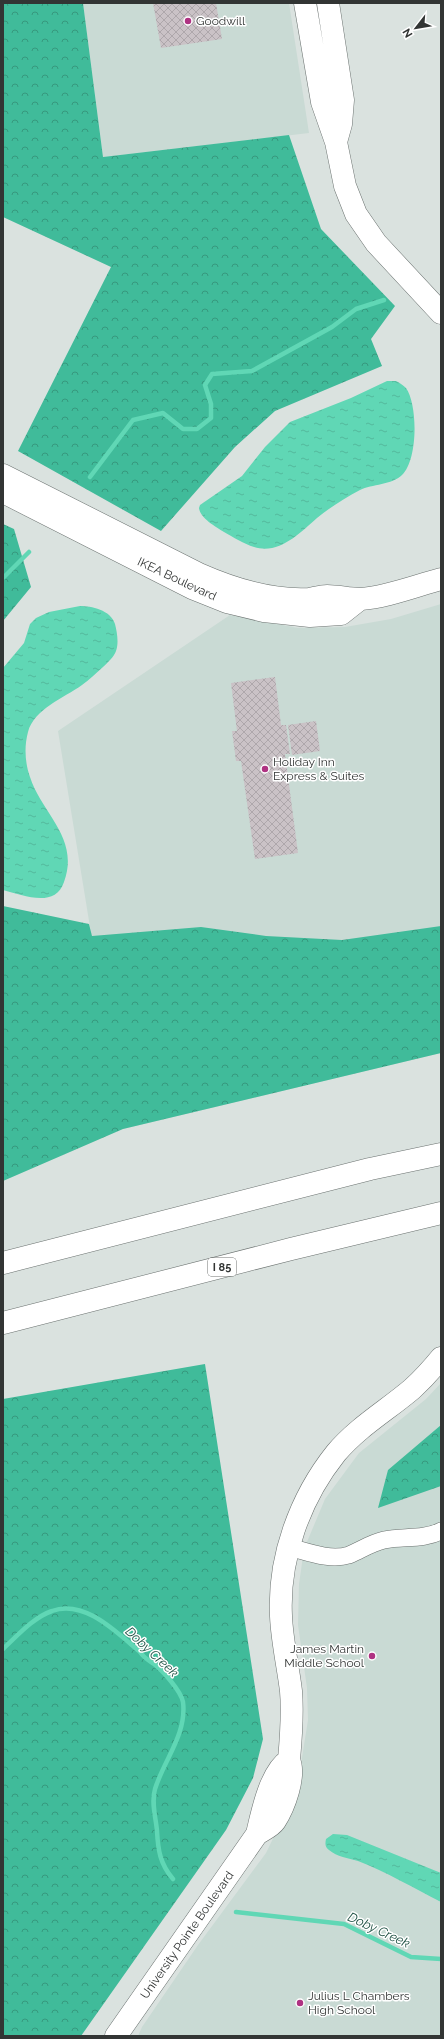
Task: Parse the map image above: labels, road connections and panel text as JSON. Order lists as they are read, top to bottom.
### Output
{
  "streets": {
    "main road": ["IKEA Boulevard", "I 85", "University Pointe Boulevard"]
  },
  "water": ["Doby Creek"],
  "places": [
    "Goodwill",
    "Holiday Inn Express & Suites",
    "James Martin Middle School",
    "Julius L Chambers High School"
  ],
  "north": "bottom left"
}
